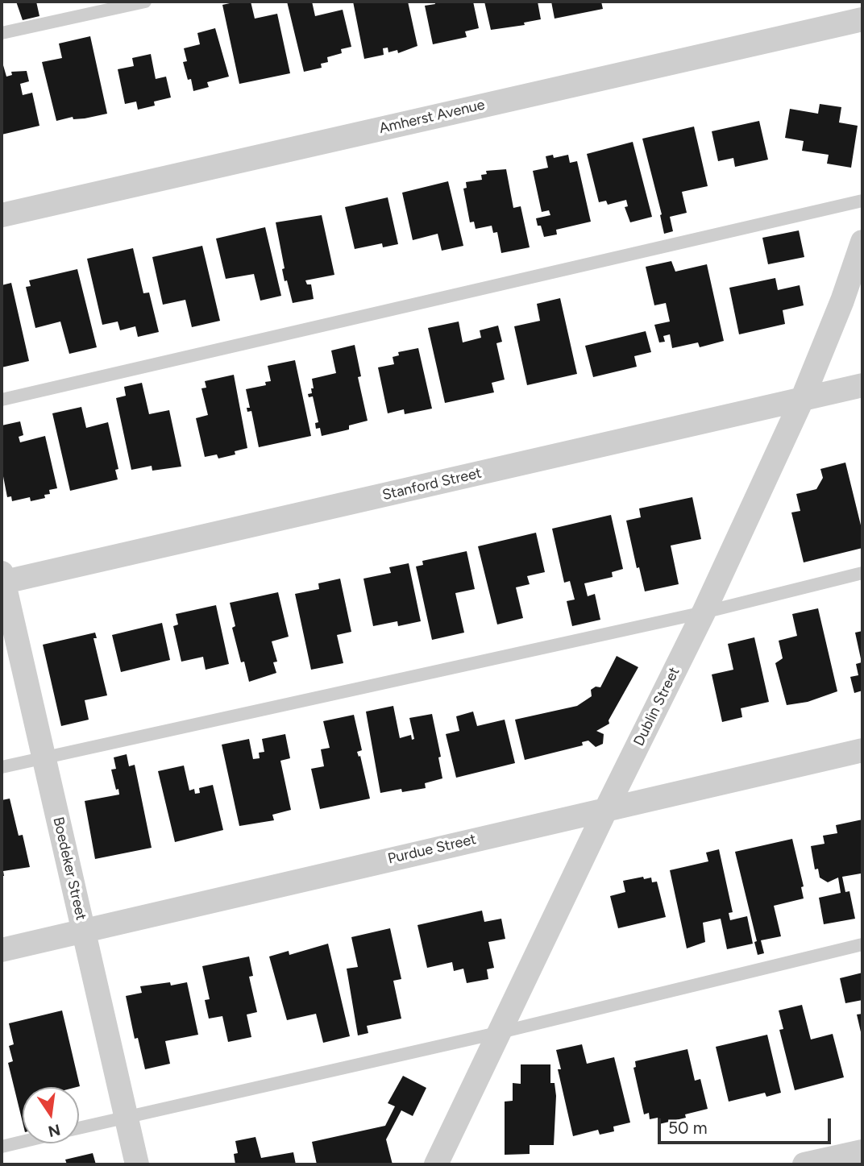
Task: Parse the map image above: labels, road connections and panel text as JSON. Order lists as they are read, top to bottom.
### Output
{
  "streets": {
    "street": [
      "Amherst Avenue",
      "Stanford Street",
      "Dublin Street",
      "Purdue Street",
      "Boedeker Street"
    ]
  },
  "crossings": [
    ["Stanford Street", "Dublin Street"],
    ["Stanford Street", "Boedeker Street"],
    ["Dublin Street", "Purdue Street"],
    ["Purdue Street", "Boedeker Street"]
  ],
  "scale_bar": "50 m",
  "north": "bottom"
}
